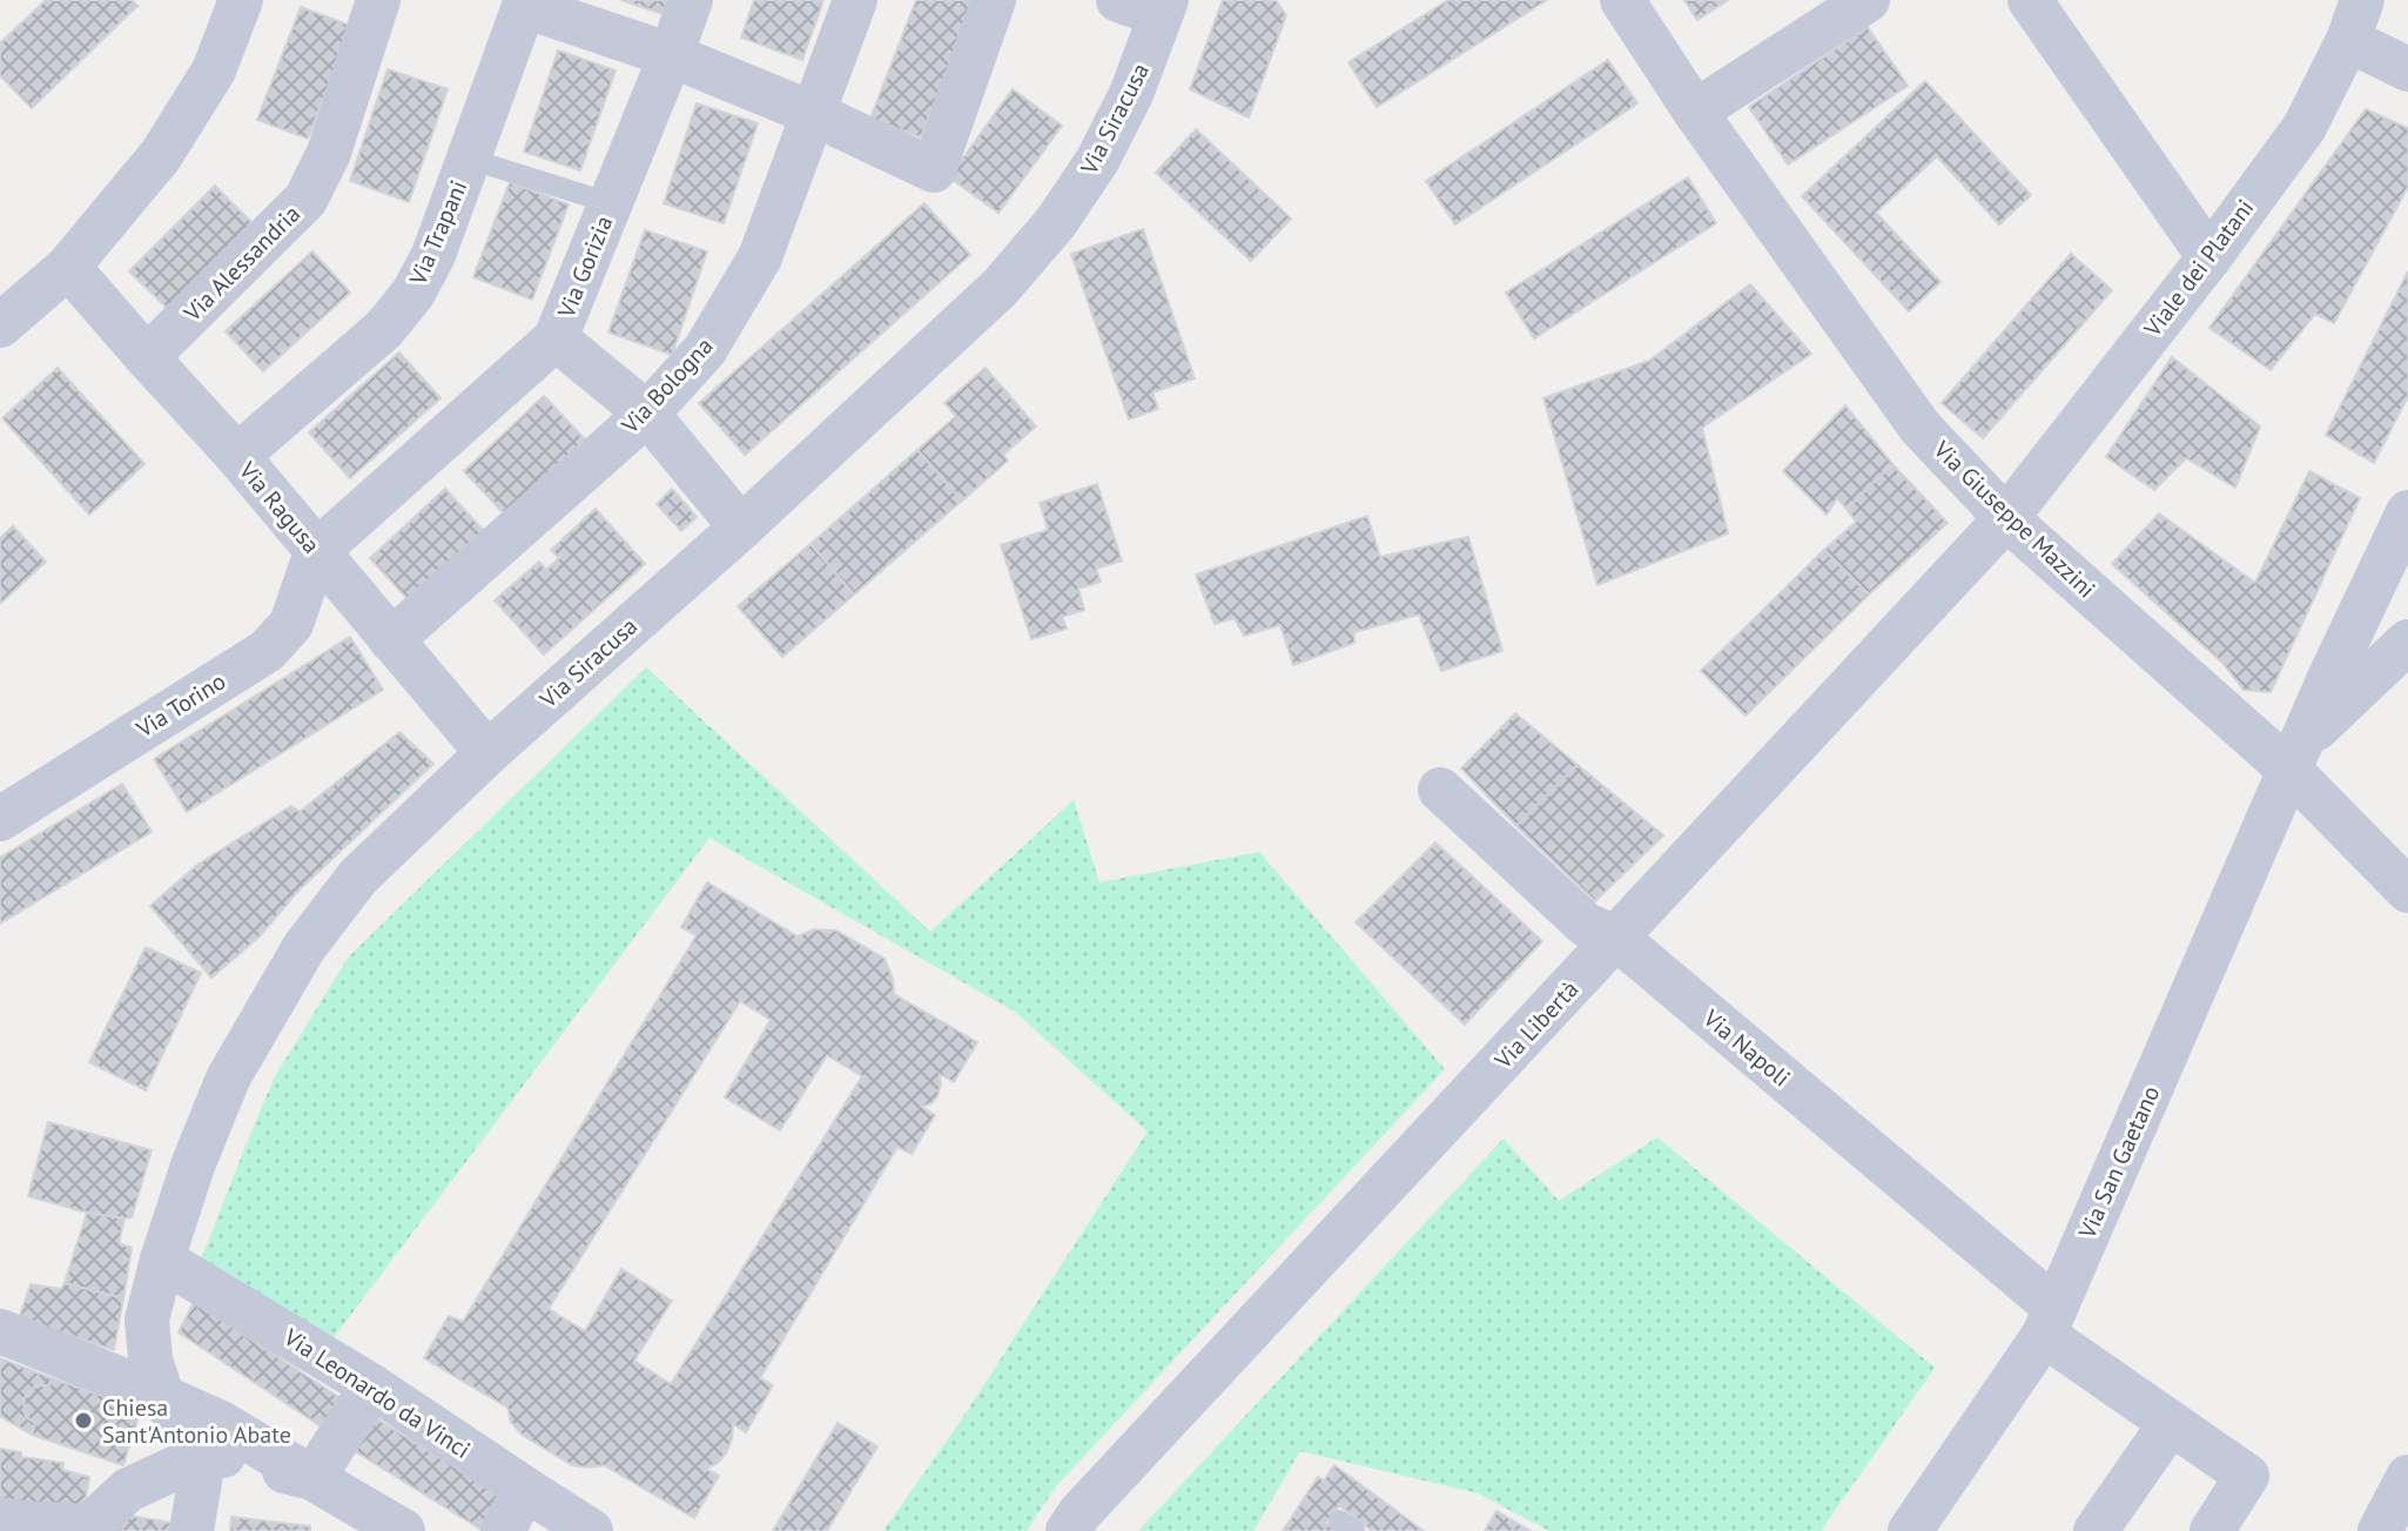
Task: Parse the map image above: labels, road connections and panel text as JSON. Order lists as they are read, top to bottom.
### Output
{
  "streets": {
    "street": [
      "Via Siracusa",
      "Via Trapani",
      "Via Alessandria",
      "Via Gorizia",
      "Viale dei Platani",
      "Via Bologna",
      "Via Ragusa",
      "Via Giuseppe Mazzini",
      "Via Torino",
      "Via Libertà",
      "Via Napoli",
      "Via San Gaetano",
      "Via Leonardo da Vinci"
    ]
  },
  "crossings": [
    ["Via Siracusa", "Via Ragusa"],
    ["Via Siracusa", "Via Leonardo da Vinci"],
    ["Via Trapani", "Via Ragusa"],
    ["Via Alessandria", "Via Ragusa"],
    ["Via Gorizia", "Via Ragusa"],
    ["Via Gorizia", "Via Torino"],
    ["Viale dei Platani", "Via Giuseppe Mazzini"],
    ["Viale dei Platani", "Via Libertà"],
    ["Via Bologna", "Via Ragusa"],
    ["Via Ragusa", "Via Torino"],
    ["Via Giuseppe Mazzini", "Via Libertà"],
    ["Via Giuseppe Mazzini", "Via San Gaetano"],
    ["Via Libertà", "Via Napoli"],
    ["Via Napoli", "Via San Gaetano"]
  ],
  "places": ["Chiesa Sant'Antonio Abate"]
}
